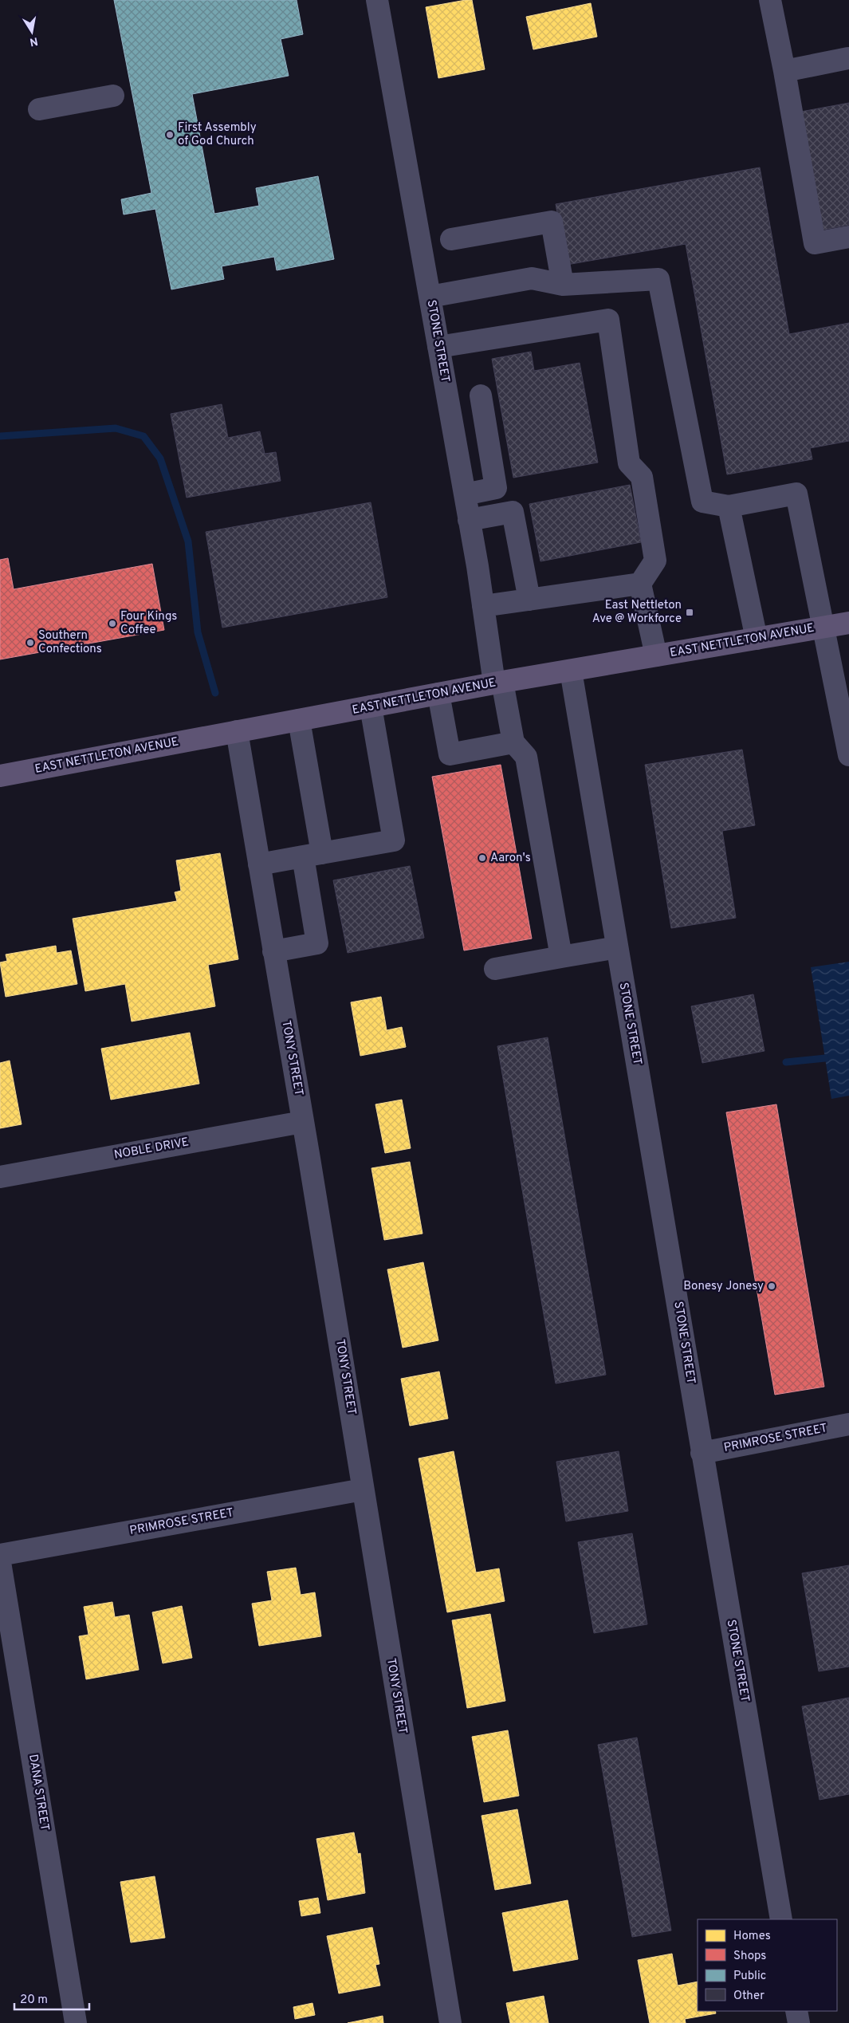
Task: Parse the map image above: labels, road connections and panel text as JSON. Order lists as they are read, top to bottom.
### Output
{
  "streets": {
    "main road": ["EAST NETTLETON AVENUE"],
    "street": [
      "STONE STREET",
      "TONY STREET",
      "NOBLE DRIVE",
      "PRIMROSE STREET",
      "DANA STREET"
    ]
  },
  "crossings": [
    ["STONE STREET", "EAST NETTLETON AVENUE"],
    ["STONE STREET", "PRIMROSE STREET"],
    ["EAST NETTLETON AVENUE", "TONY STREET"],
    ["TONY STREET", "NOBLE DRIVE"],
    ["TONY STREET", "PRIMROSE STREET"]
  ],
  "places": {
    "other": [
      "First Assembly of God Church",
      "Four Kings Coffee",
      "Southern Confections",
      "Aaron's",
      "Bonesy Jonesy"
    ],
    "transit": ["East Nettleton Ave @ Workforce"]
  },
  "legend": [
    "Homes",
    "Shops",
    "Public",
    "Other"
  ],
  "scale_bar": "20 m",
  "north": "bottom"
}
